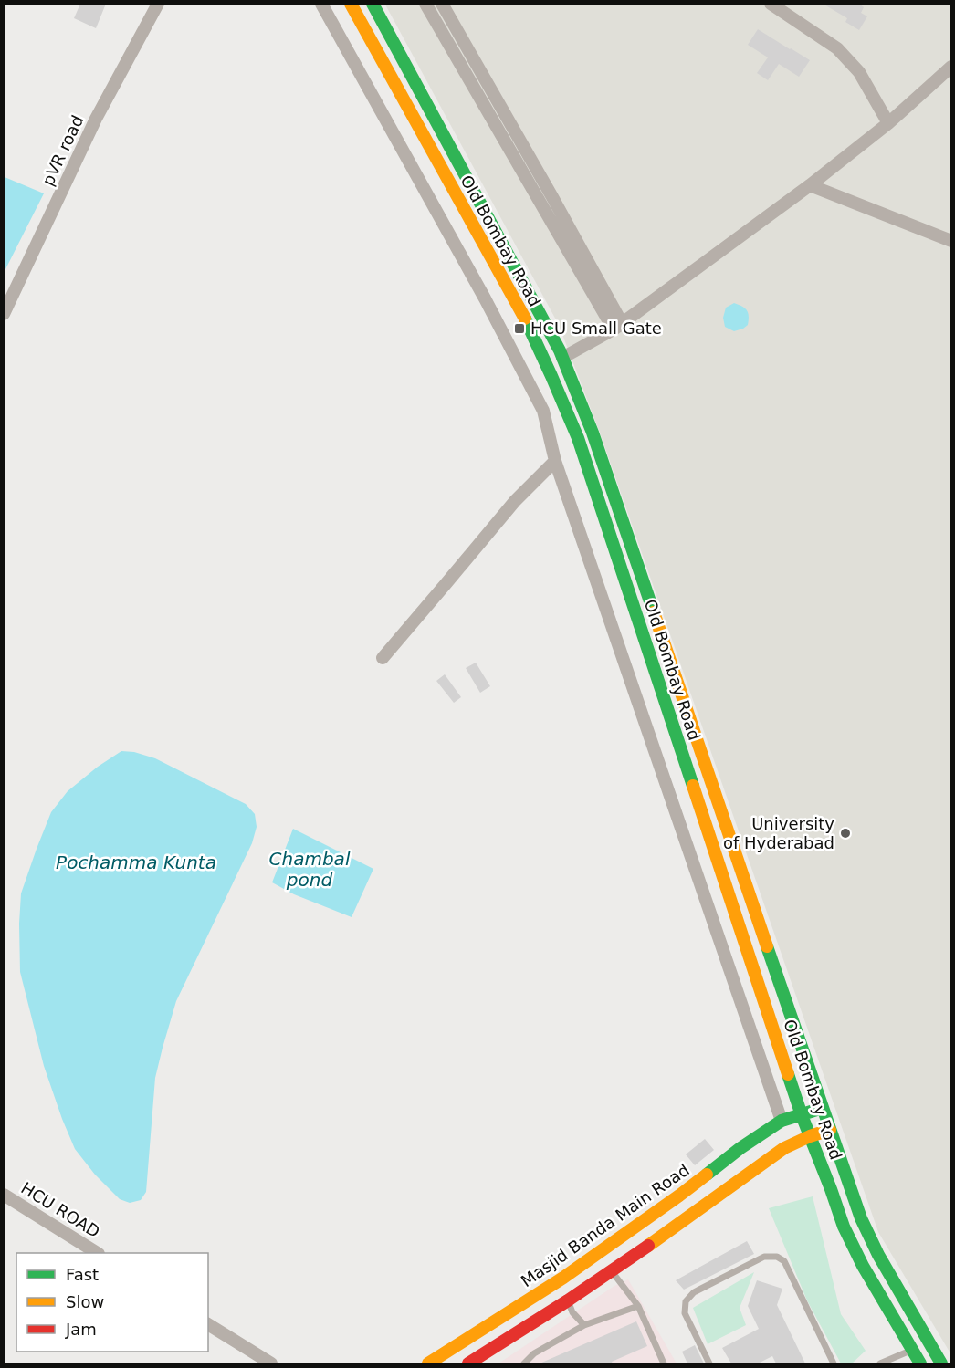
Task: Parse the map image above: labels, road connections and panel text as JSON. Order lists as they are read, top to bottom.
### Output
{
  "streets": {
    "main road": ["Old Bombay Road", "Masjid Banda Main Road"],
    "street": ["pVR road", "HCU ROAD"]
  },
  "crossings": [
    ["Old Bombay Road", "Masjid Banda Main Road"]
  ],
  "water": ["Chambal pond", "Pochamma Kunta"],
  "places": {
    "transit": ["HCU Small Gate"],
    "other": ["University of Hyderabad"]
  },
  "legend": ["Fast", "Slow", "Jam"]
}
